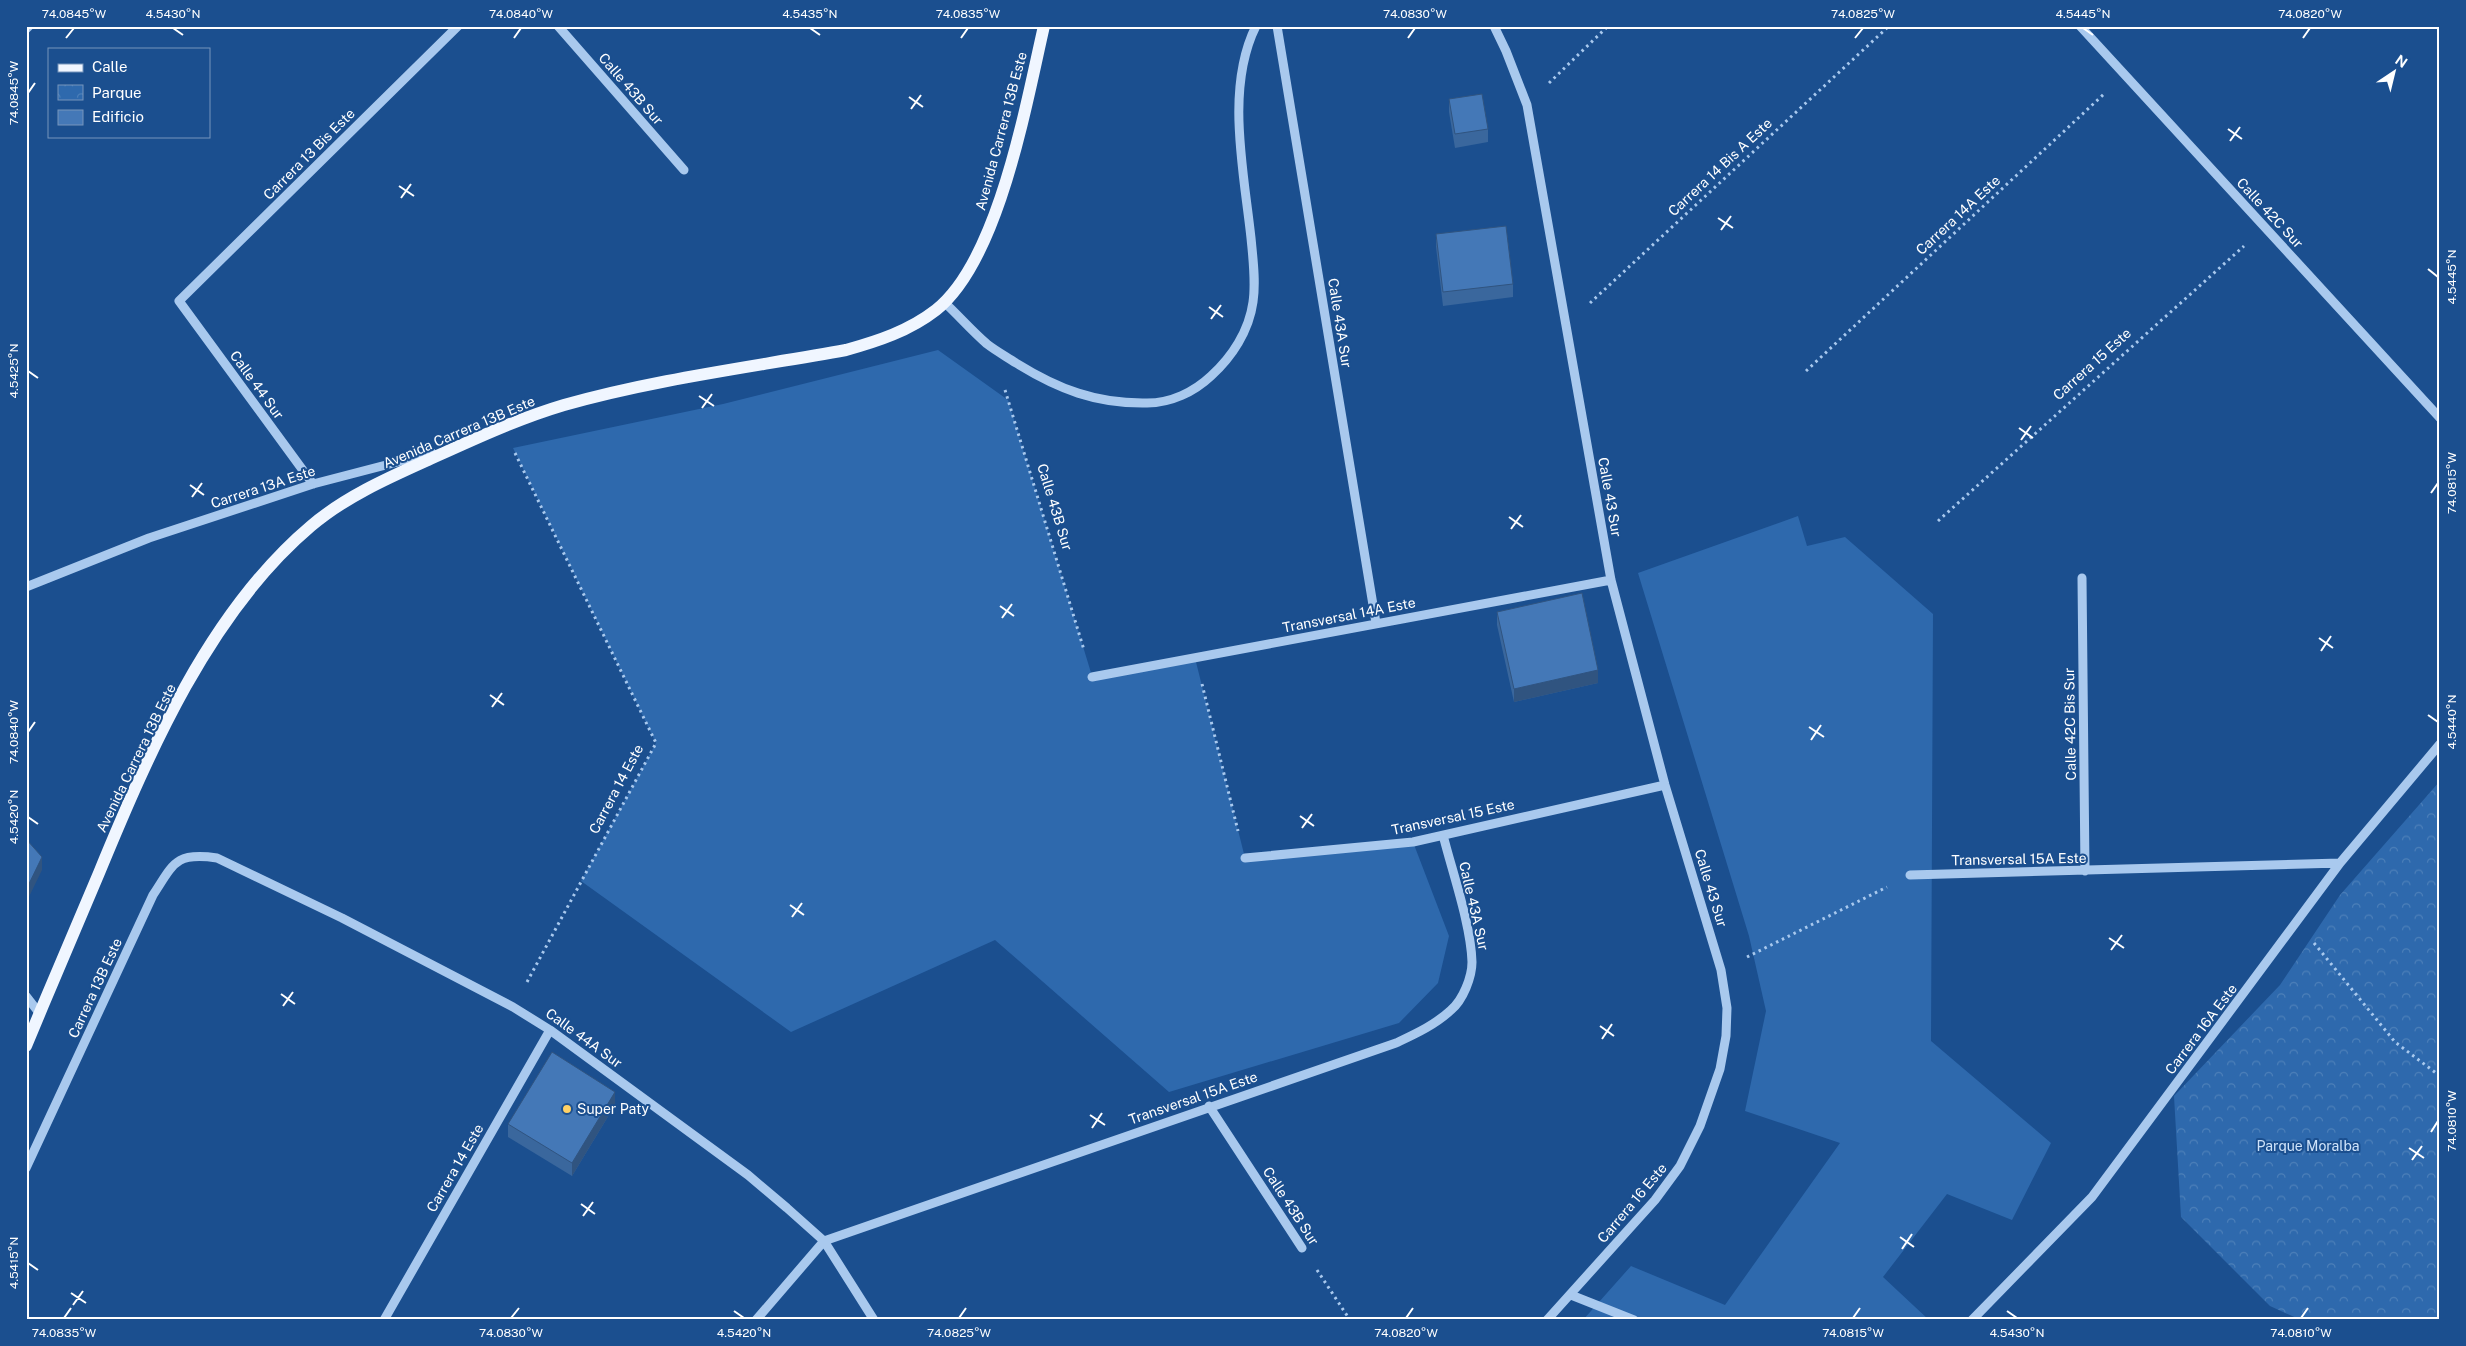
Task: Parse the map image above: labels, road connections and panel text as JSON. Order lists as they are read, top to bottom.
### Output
{
  "streets": {
    "main road": ["Avenida Carrera 13B Este"],
    "street": [
      "Calle 43B Sur",
      "Carrera 13 Bis Este",
      "Calle 42C Sur",
      "Calle 43A Sur",
      "Calle 44 Sur",
      "Carrera 13A Este",
      "Calle 43 Sur",
      "Transversal 14A Este",
      "Calle 42C Bis Sur",
      "Carrera 14 Este",
      "Transversal 15 Este",
      "Transversal 15A Este",
      "Carrera 13B Este",
      "Carrera 16A Este",
      "Calle 44A Sur",
      "Carrera 16 Este"
    ],
    "path": ["Carrera 14 Bis A Este", "Carrera 14A Este", "Carrera 15 Este"]
  },
  "crossings": [
    ["Calle 43B Sur", "Transversal 14A Este"],
    ["Calle 43B Sur", "Transversal 15A Este"],
    ["Avenida Carrera 13B Este", "Carrera 13A Este"],
    ["Avenida Carrera 13B Este", "Carrera 14 Este"],
    ["Carrera 13 Bis Este", "Calle 44 Sur"],
    ["Carrera 14 Bis A Este", "Calle 43 Sur"],
    ["Calle 42C Sur", "Carrera 14A Este"],
    ["Calle 42C Sur", "Carrera 15 Este"],
    ["Calle 43A Sur", "Transversal 14A Este"],
    ["Calle 43A Sur", "Transversal 15 Este"],
    ["Calle 43A Sur", "Transversal 15A Este"],
    ["Calle 44 Sur", "Carrera 13A Este"],
    ["Calle 43 Sur", "Transversal 14A Este"],
    ["Calle 43 Sur", "Transversal 15 Este"],
    ["Calle 43 Sur", "Carrera 16 Este"],
    ["Calle 42C Bis Sur", "Transversal 15A Este"],
    ["Carrera 14 Este", "Calle 44A Sur"],
    ["Transversal 15A Este", "Carrera 16A Este"],
    ["Transversal 15A Este", "Calle 44A Sur"],
    ["Carrera 13B Este", "Calle 44A Sur"]
  ],
  "parks": ["Parque Moralba"],
  "places": ["Super Paty"],
  "legend": ["Calle", "Parque", "Edificio"],
  "north": "top right",
  "coordinates": [
    "74.0845°W",
    "4.5430°N",
    "74.0840°W",
    "4.5435°N",
    "74.0835°W",
    "74.0830°W",
    "74.0825°W",
    "4.5445°N",
    "74.0820°W",
    "4.5425°N",
    "74.0815°W",
    "4.5440°N",
    "4.5420°N",
    "74.0810°W",
    "4.5415°N"
  ]
}
